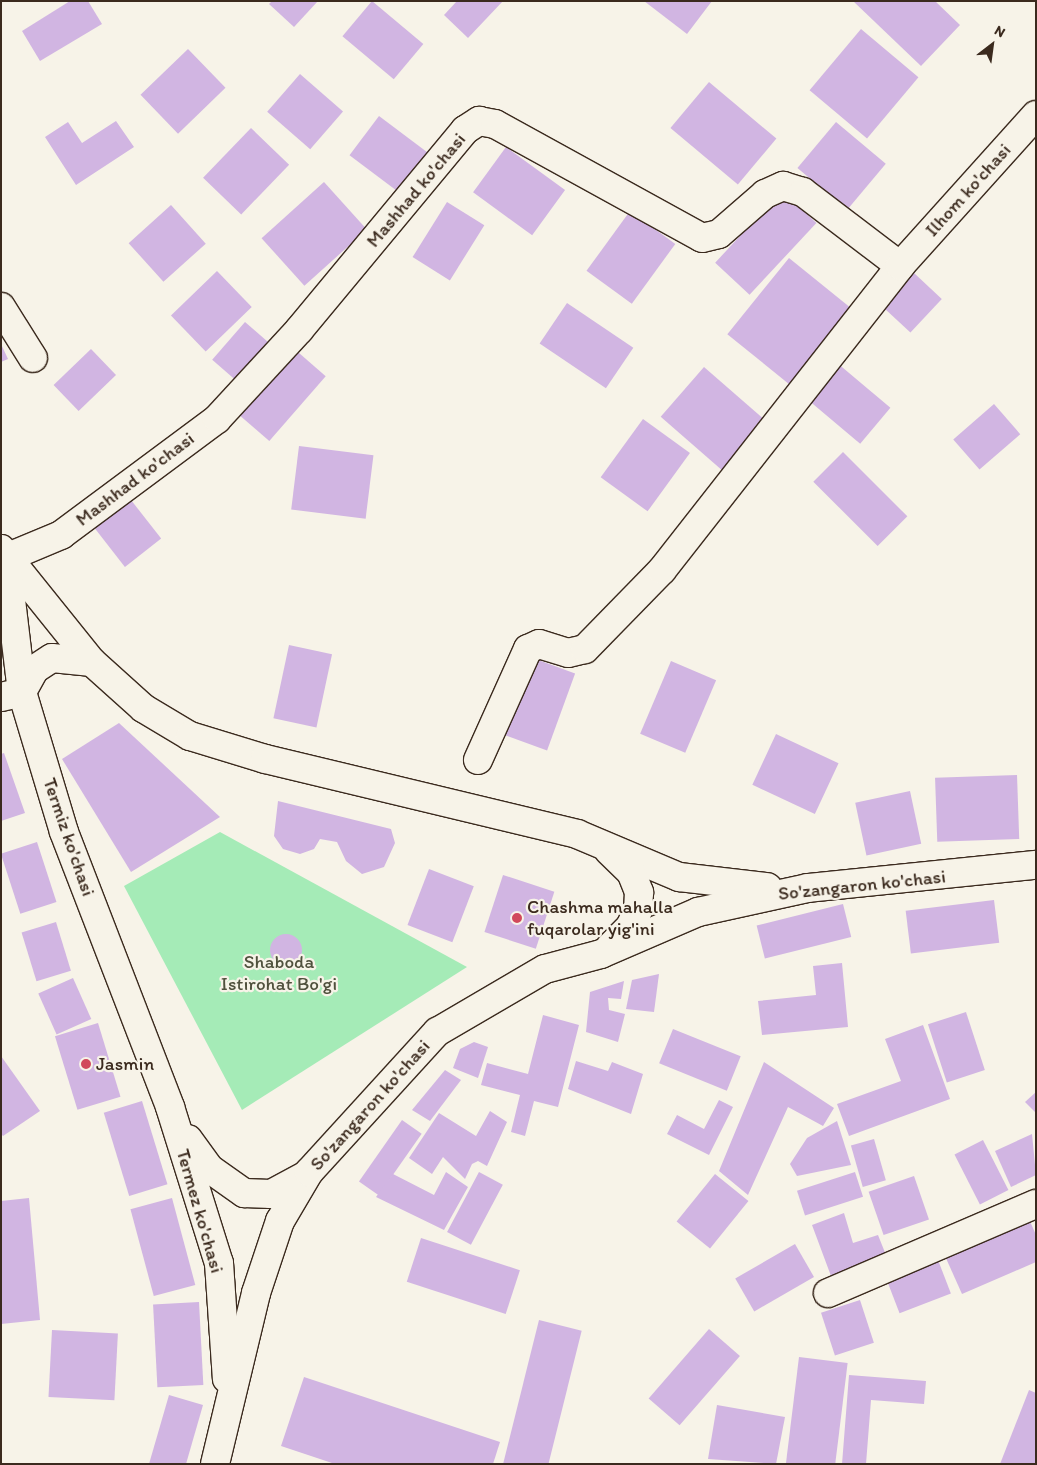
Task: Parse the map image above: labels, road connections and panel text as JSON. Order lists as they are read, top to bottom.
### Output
{
  "streets": {
    "main road": [
      "Mashhad ko'chasi",
      "Ilhom ko'chasi",
      "Termiz ko'chasi",
      "So'zangaron ko'chasi",
      "Termez ko'chasi"
    ]
  },
  "crossings": [
    ["Mashhad ko'chasi", "Ilhom ko'chasi"],
    ["Mashhad ko'chasi", "Termiz ko'chasi"],
    ["Termiz ko'chasi", "Termez ko'chasi"],
    ["So'zangaron ko'chasi", "Termez ko'chasi"]
  ],
  "parks": ["Shaboda Istirohat Bo'gi"],
  "places": ["Chashma mahalla fuqarolar yig'ini", "Jasmin"],
  "north": "top right"
}
